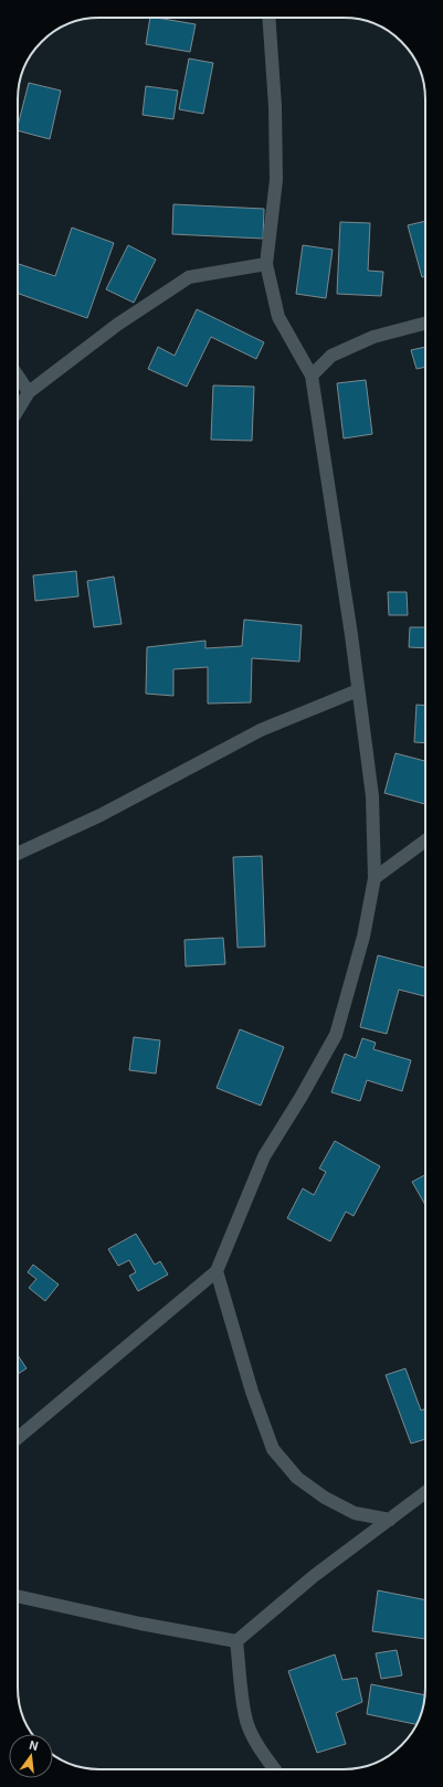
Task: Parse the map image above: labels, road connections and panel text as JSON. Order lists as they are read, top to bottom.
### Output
{
  "north": "top"
}
